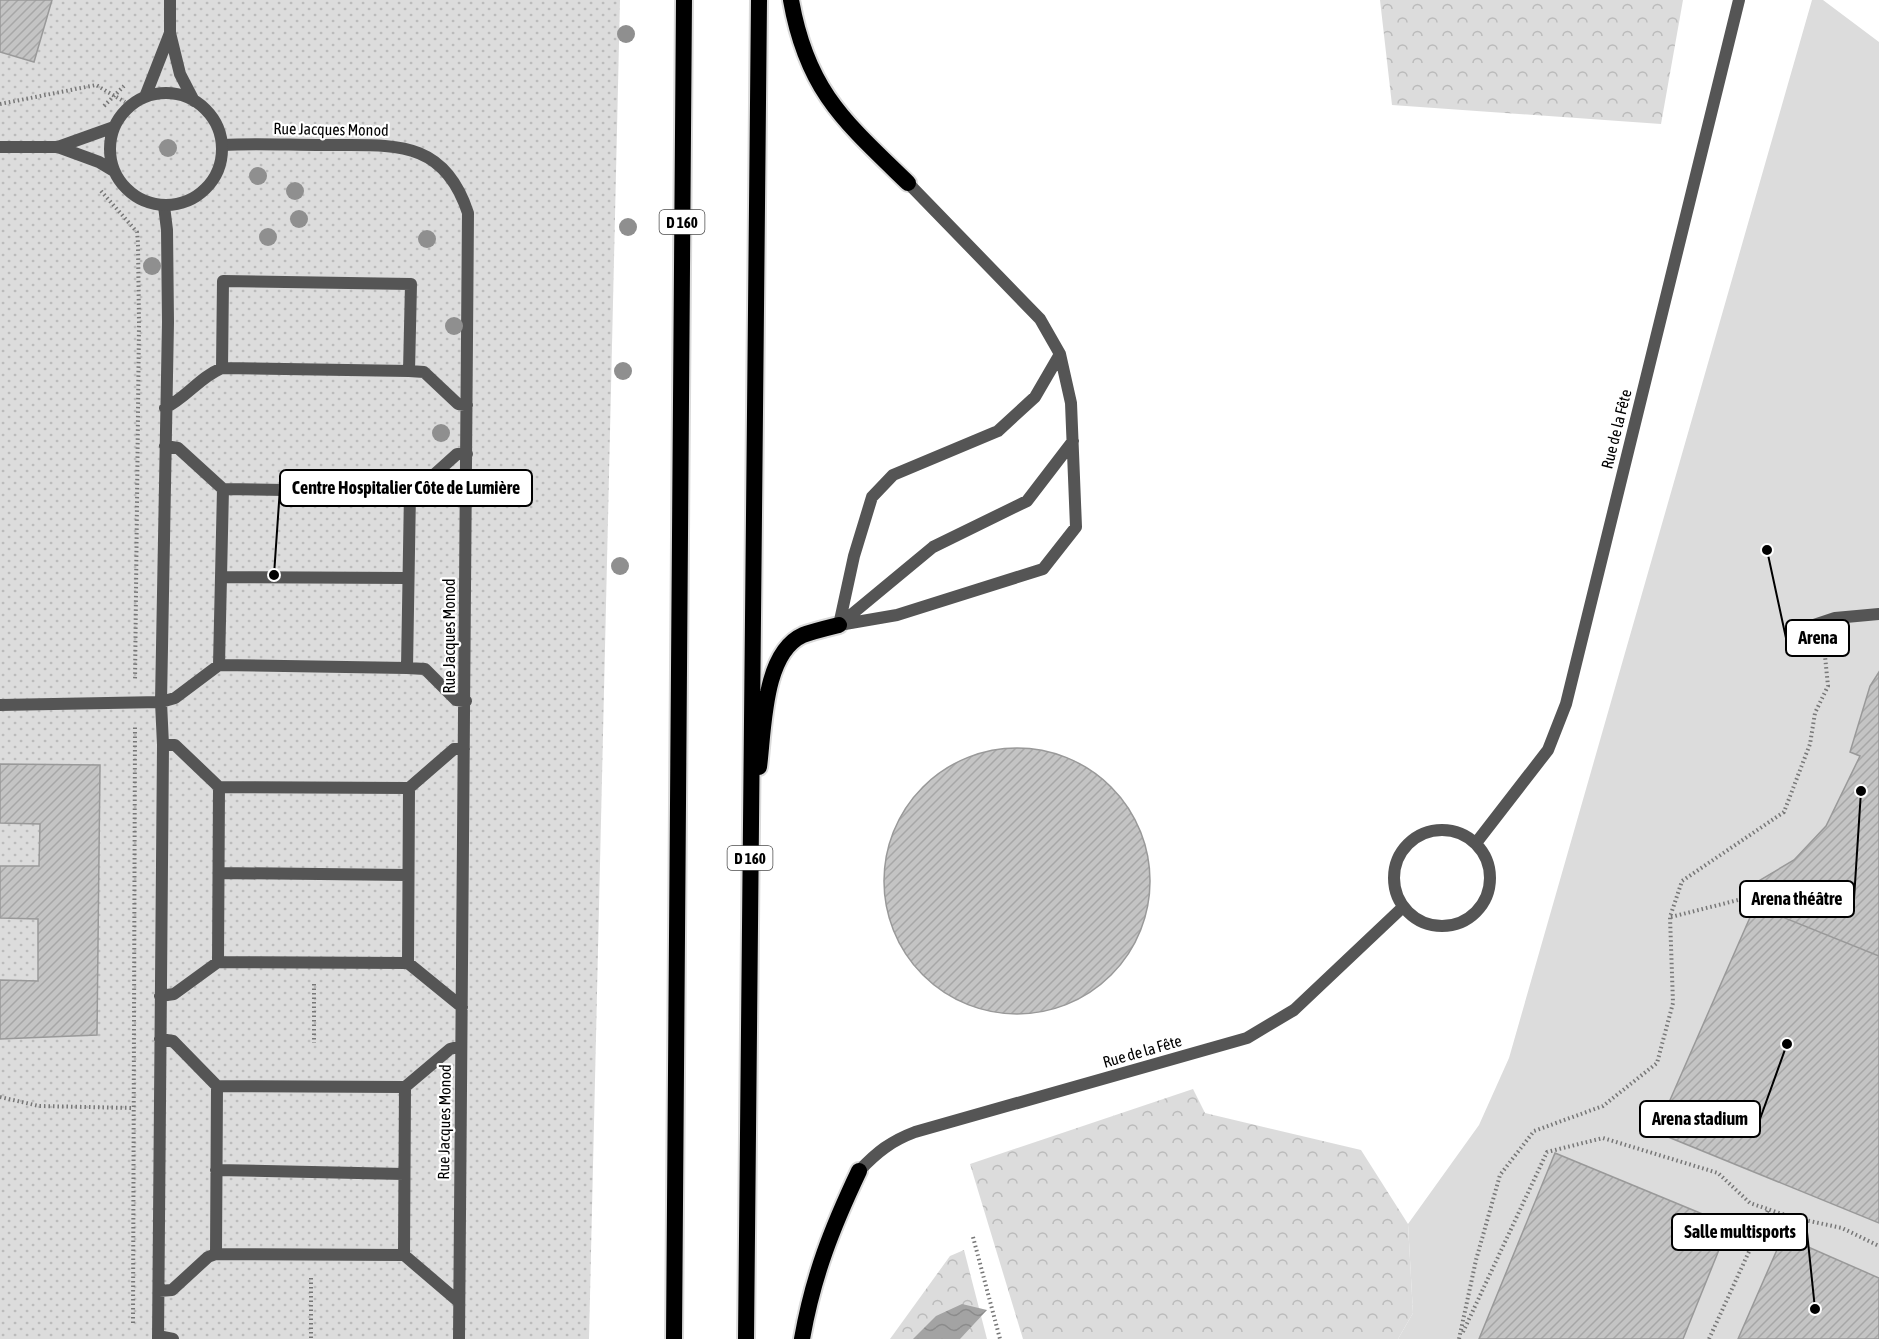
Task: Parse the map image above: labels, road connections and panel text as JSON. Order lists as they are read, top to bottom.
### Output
{
  "streets": {
    "highway": ["D 160"],
    "street": ["Rue Jacques Monod", "Rue de la Fête"]
  },
  "places": [
    "Arena",
    "Centre Hospitalier Côte de Lumière",
    "Arena théâtre",
    "Arena stadium",
    "Salle multisports"
  ]
}
